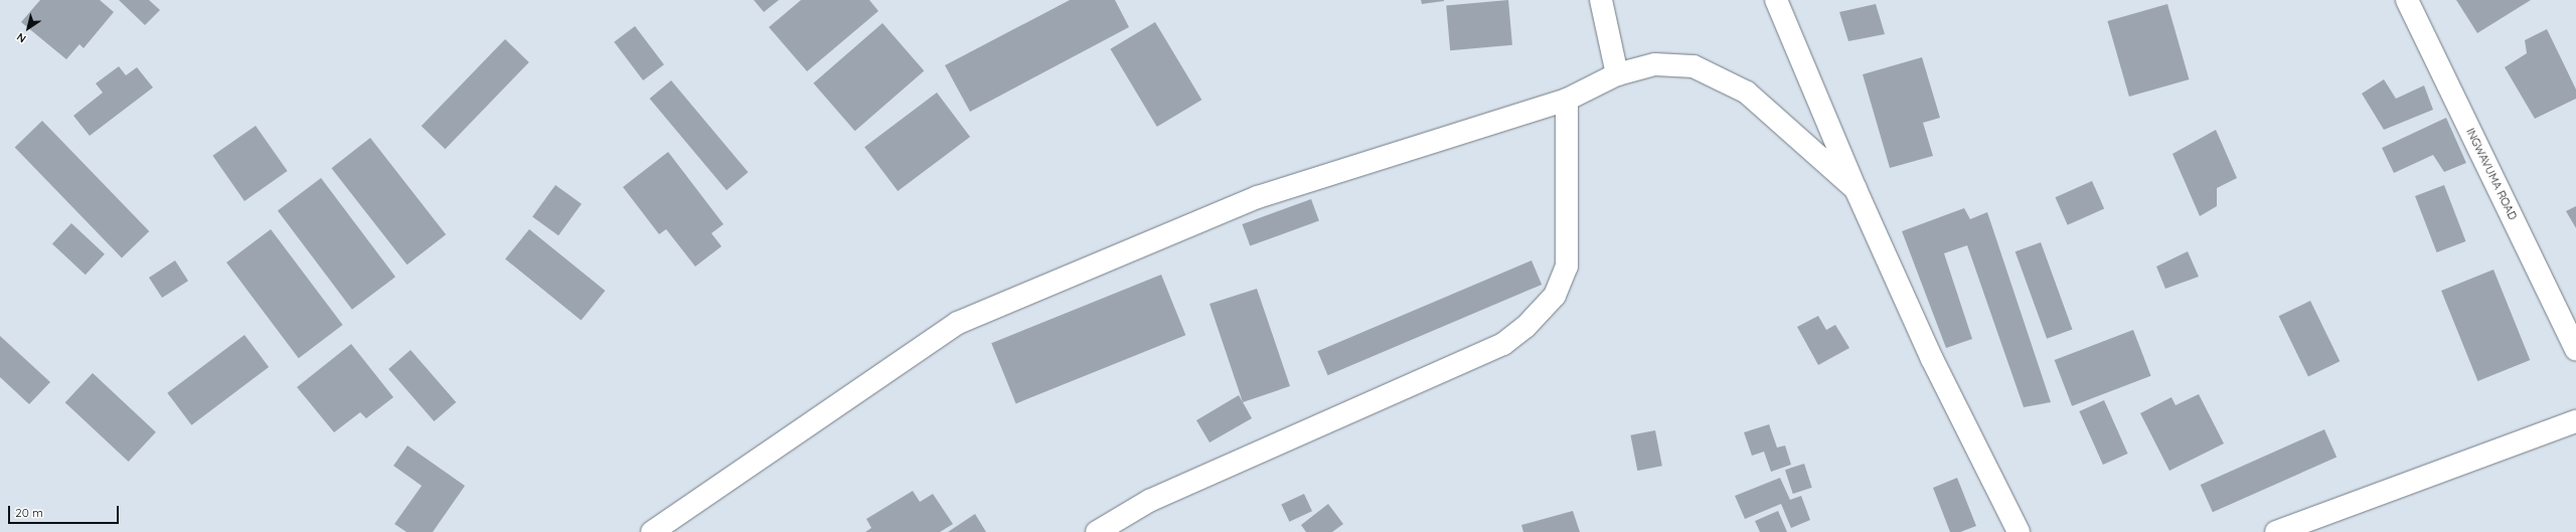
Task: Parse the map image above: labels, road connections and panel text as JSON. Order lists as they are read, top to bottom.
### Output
{
  "streets": {
    "street": ["INGWAVUMA ROAD"]
  },
  "scale_bar": "20 m",
  "north": "bottom left"
}
